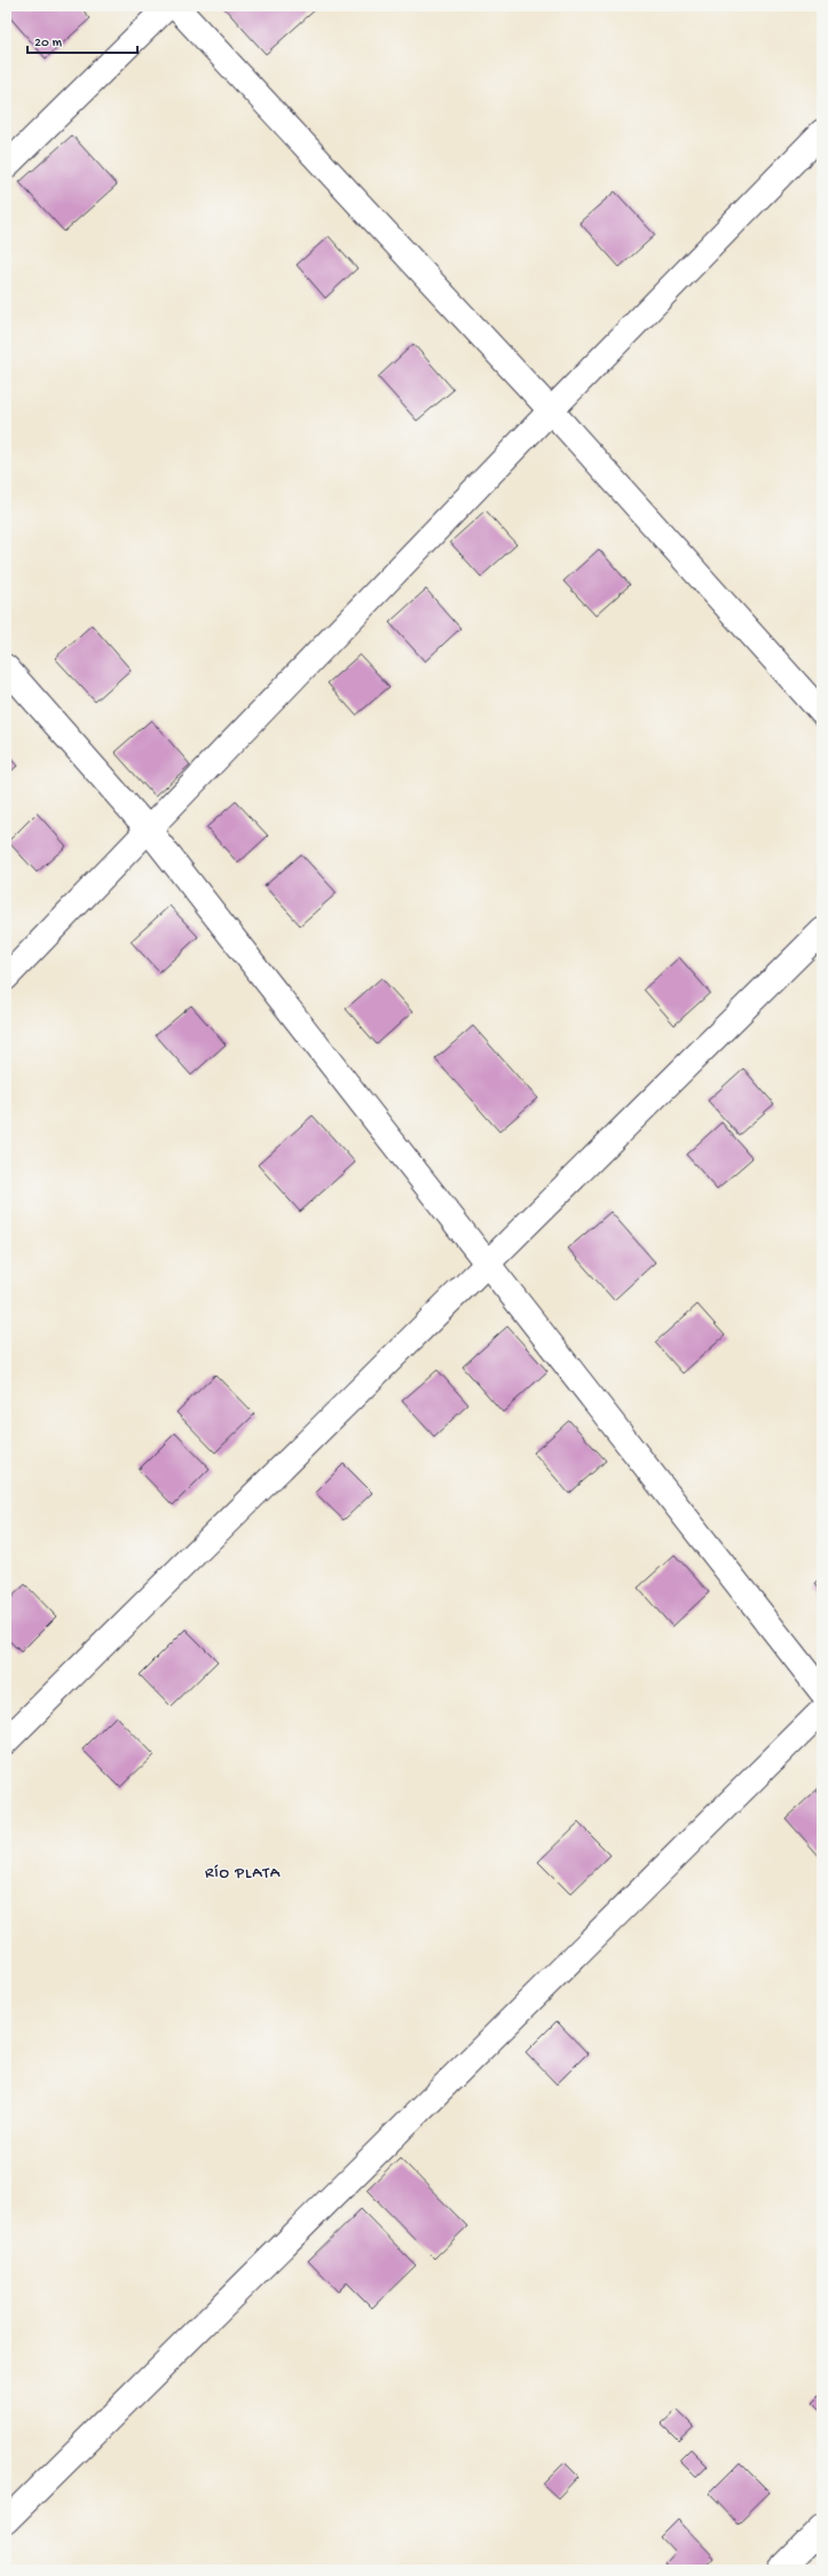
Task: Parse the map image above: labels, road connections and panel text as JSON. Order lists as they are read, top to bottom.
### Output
{
  "districts": ["RÍO PLATA"],
  "scale_bar": "20 m"
}
